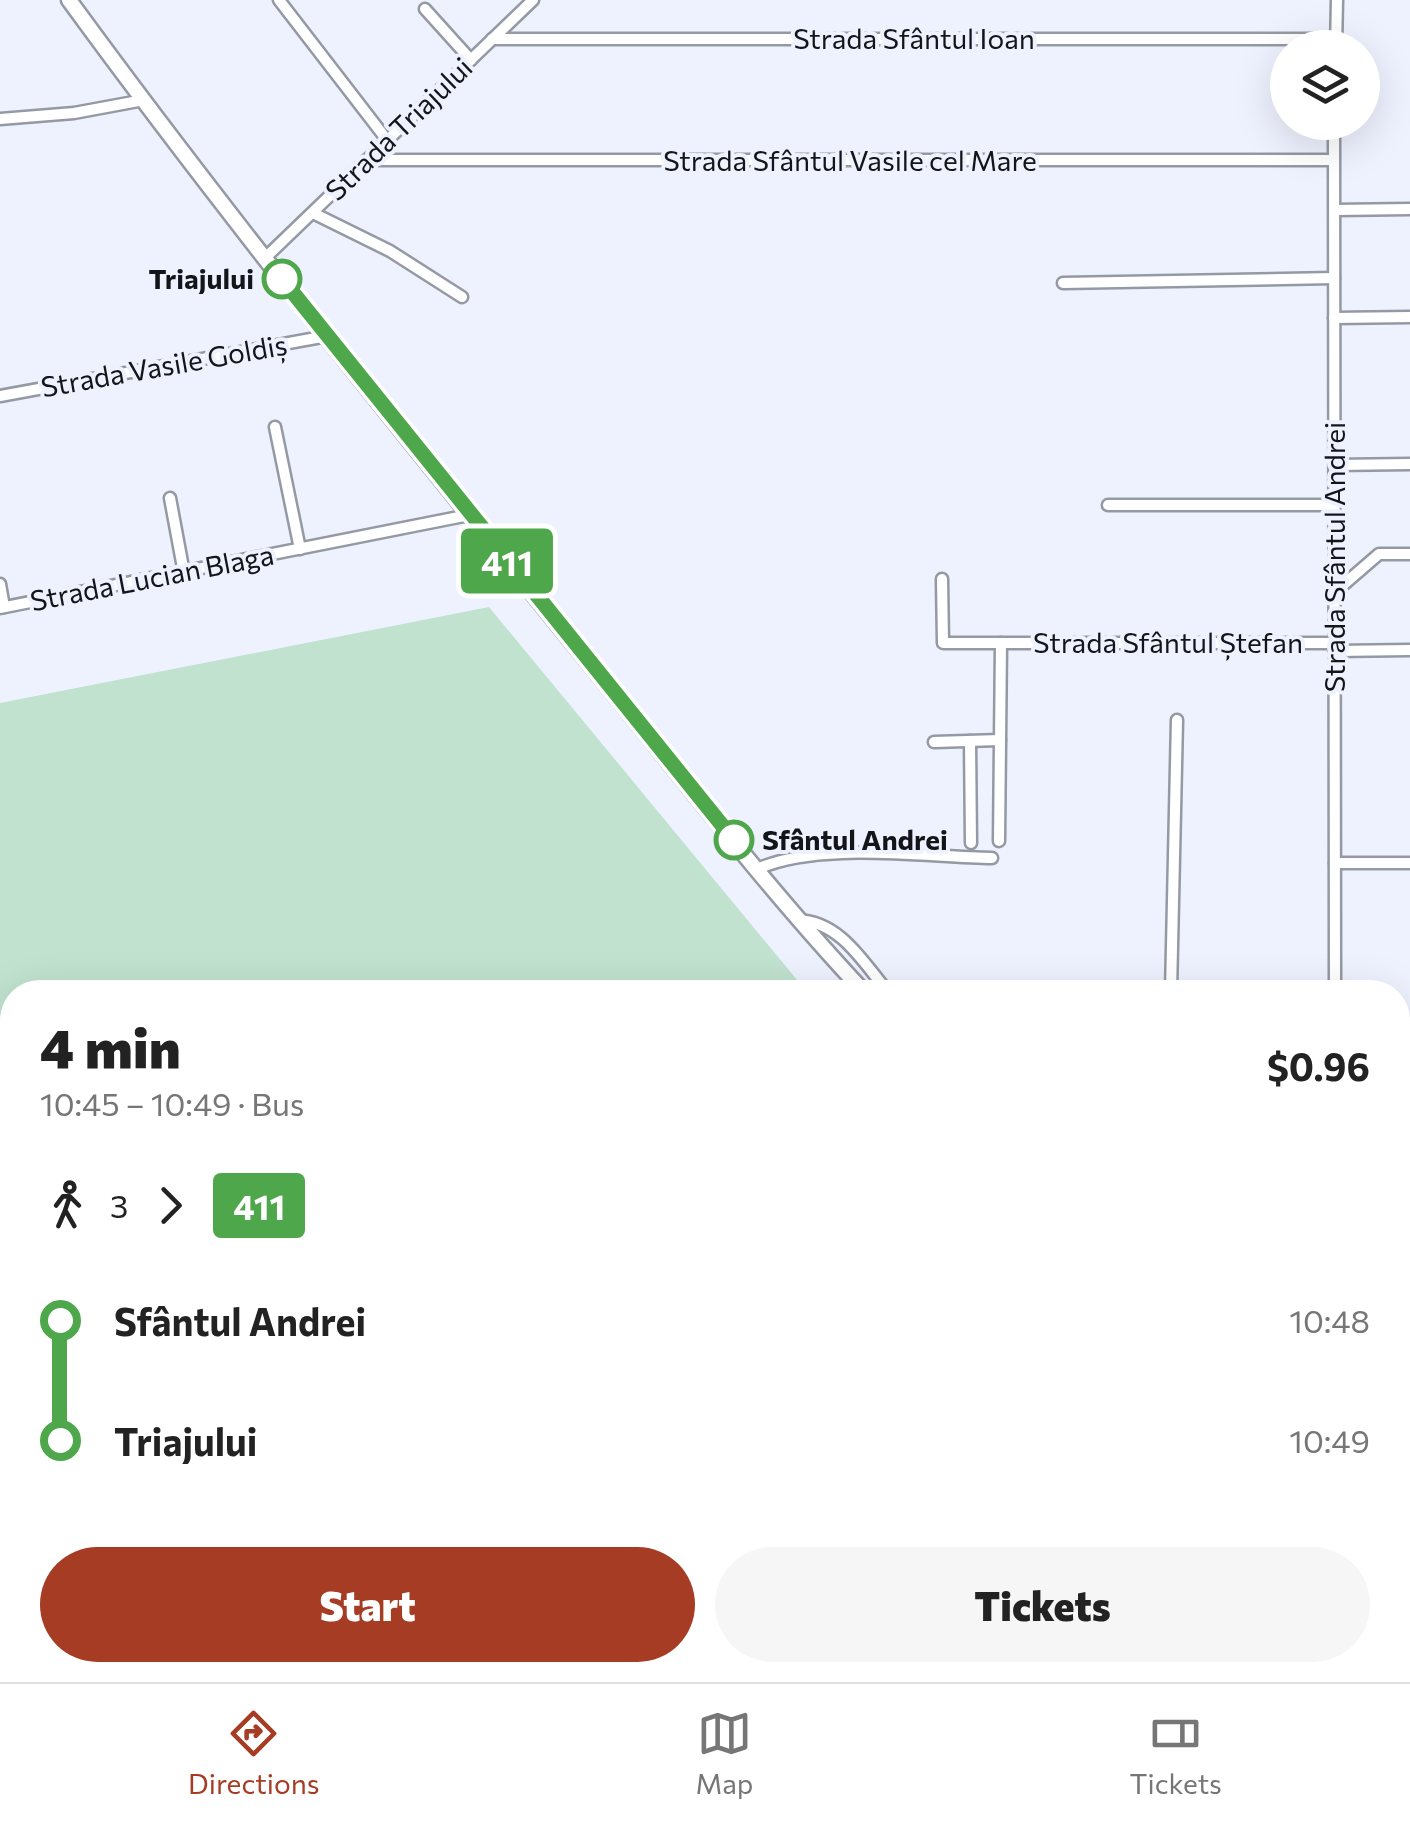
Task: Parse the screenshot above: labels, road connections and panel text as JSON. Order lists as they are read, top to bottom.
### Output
{
  "streets": {
    "street": [
      "Strada Sfântul Ioan",
      "Strada Triajului",
      "Strada Sfântul Vasile cel Mare",
      "Strada Vasile Goldiș",
      "Strada Sfântul Andrei",
      "Strada Lucian Blaga",
      "Strada Sfântul Ștefan"
    ]
  },
  "crossings": [
    ["Strada Sfântul Ioan", "Strada Triajului"],
    ["Strada Triajului", "Strada Sfântul Vasile cel Mare"],
    ["Strada Sfântul Vasile cel Mare", "Strada Sfântul Andrei"],
    ["Strada Sfântul Andrei", "Strada Sfântul Ștefan"]
  ],
  "places": ["Triajului", "Sfântul Andrei"],
  "lines": ["bus line 411"],
  "page": {
    "on_map": "411",
    "heading": ["4 min", "10:45 – 10:49 · Bus", "$0.96"],
    "legs": ["3", "411"],
    "list": [
      {
        "name": "Sfântul Andrei",
        "value": "10:48"
      },
      {
        "name": "Triajului",
        "value": "10:49"
      }
    ],
    "buttons": ["Start", "Tickets"],
    "tabs": ["Directions", "Map", "Tickets"]
  }
}
